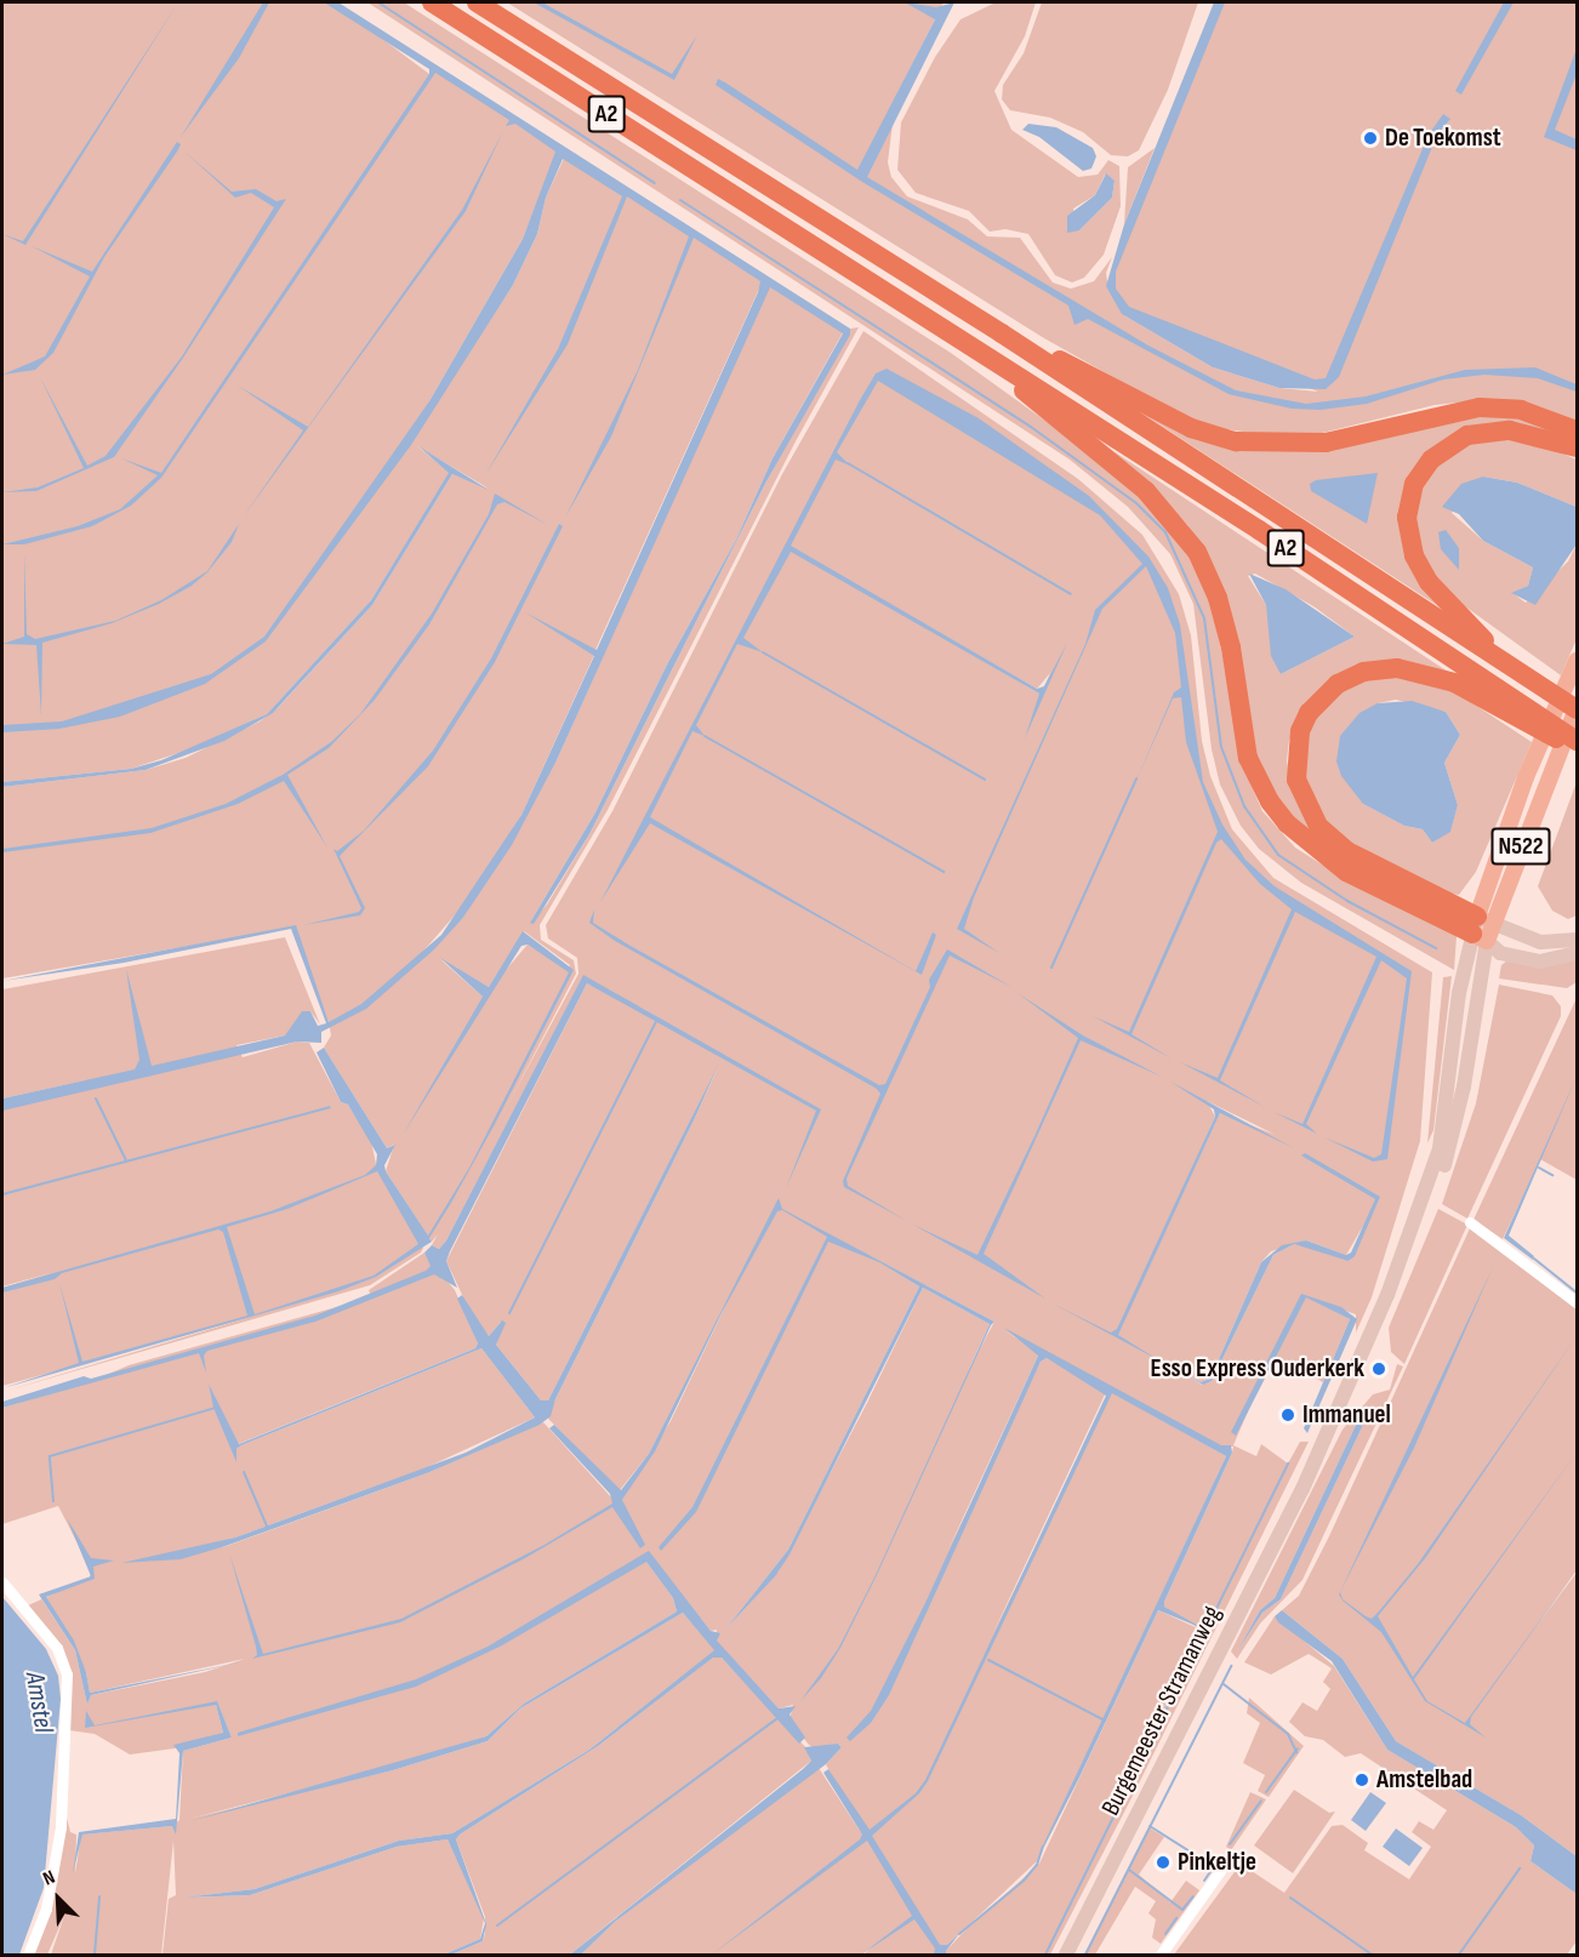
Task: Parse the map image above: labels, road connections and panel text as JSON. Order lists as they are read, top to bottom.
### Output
{
  "streets": {
    "highway": ["A2"],
    "main road": ["N522", "Burgemeester Stramanweg"]
  },
  "crossings": [
    ["A2", "Burgemeester Stramanweg"]
  ],
  "water": ["Amstel"],
  "places": [
    "De Toekomst",
    "Esso Express Ouderkerk",
    "Immanuel",
    "Amstelbad",
    "Pinkeltje"
  ],
  "north": "top left"
}
